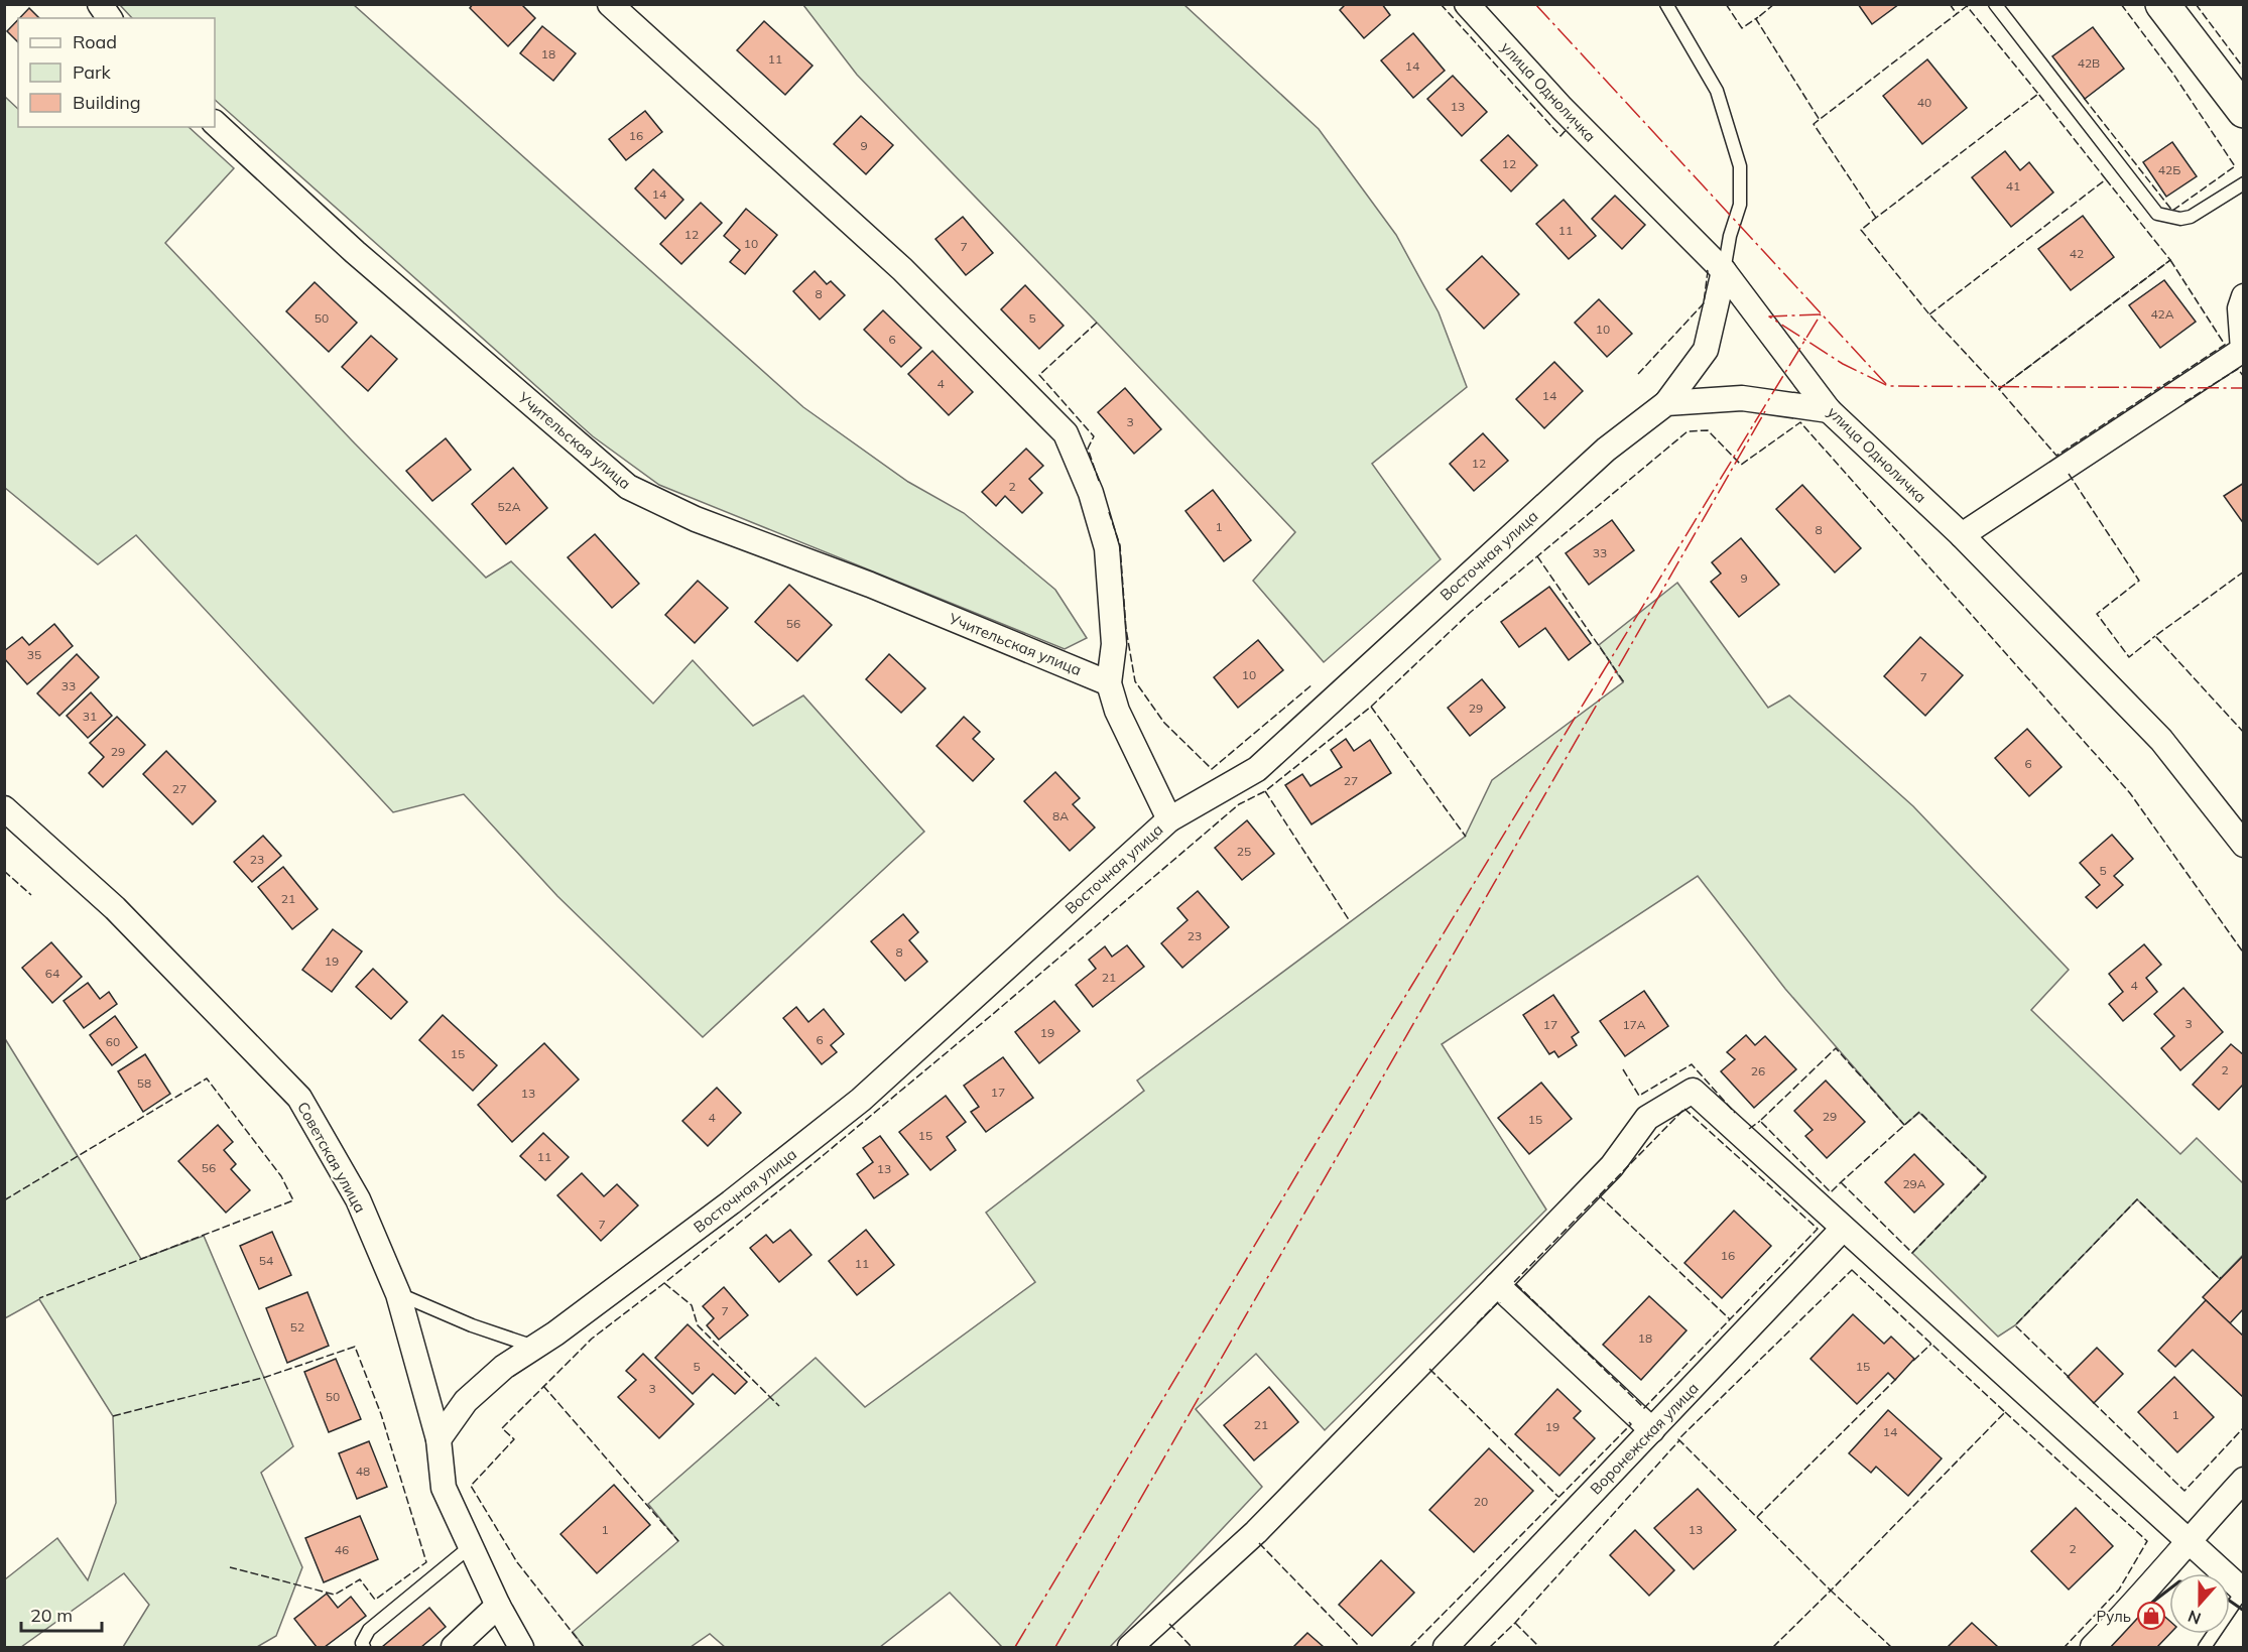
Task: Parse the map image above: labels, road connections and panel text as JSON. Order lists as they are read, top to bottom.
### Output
{
  "streets": {
    "street": [
      "улица Одноличка",
      "Учительская улица",
      "Восточная улица",
      "Советская улица",
      "Воронежская улица"
    ]
  },
  "crossings": [
    ["улица Одноличка", "Восточная улица"],
    ["Восточная улица", "Советская улица"]
  ],
  "places": {
    "shop": ["Руль"]
  },
  "house_numbers": [
    "18",
    "11",
    "42В",
    "14",
    "40",
    "13",
    "16",
    "9",
    "12",
    "42Б",
    "41",
    "14",
    "11",
    "12",
    "10",
    "7",
    "42",
    "8",
    "42А",
    "50",
    "5",
    "10",
    "6",
    "4",
    "14",
    "3",
    "12",
    "2",
    "52А",
    "1",
    "8",
    "33",
    "9",
    "56",
    "35",
    "10",
    "7",
    "33",
    "29",
    "31",
    "29",
    "6",
    "27",
    "27",
    "8А",
    "25",
    "23",
    "5",
    "21",
    "23",
    "8",
    "19",
    "64",
    "21",
    "4",
    "3",
    "17",
    "17А",
    "19",
    "6",
    "60",
    "15",
    "2",
    "26",
    "58",
    "17",
    "13",
    "29",
    "4",
    "15",
    "15",
    "11",
    "56",
    "13",
    "29А",
    "7",
    "16",
    "54",
    "11",
    "7",
    "52",
    "18",
    "5",
    "15",
    "3",
    "50",
    "1",
    "21",
    "19",
    "14",
    "48",
    "20",
    "1",
    "13",
    "2",
    "46"
  ],
  "legend": ["Road", "Park", "Building"],
  "scale_bar": "20 m",
  "north": "bottom"
}
